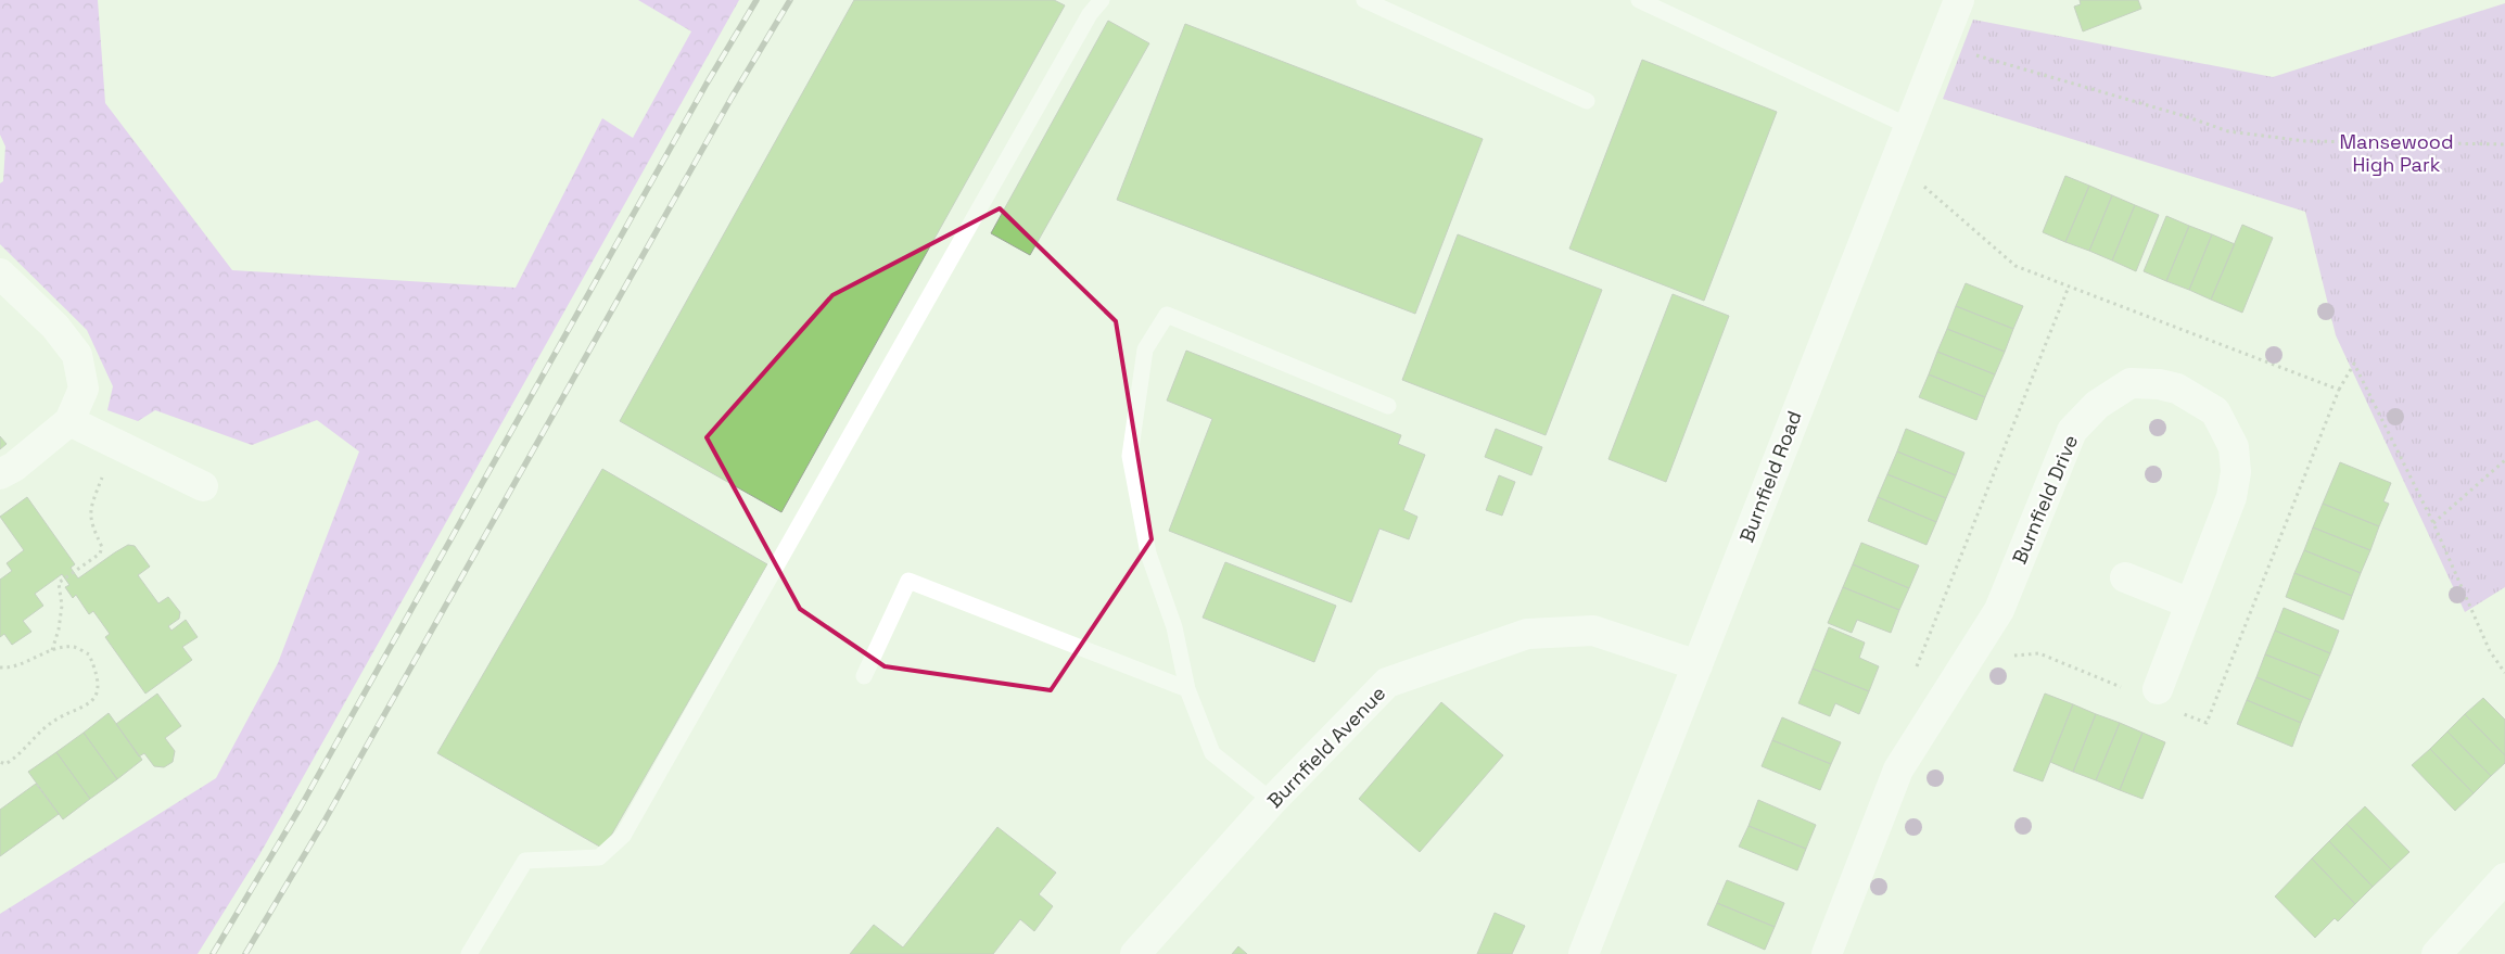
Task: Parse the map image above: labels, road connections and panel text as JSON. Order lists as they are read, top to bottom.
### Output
{
  "streets": {
    "street": ["Burnfield Road", "Burnfield Drive", "Burnfield Avenue"]
  },
  "crossings": [
    ["Burnfield Road", "Burnfield Avenue"]
  ],
  "parks": ["Mansewood High Park"]
}
